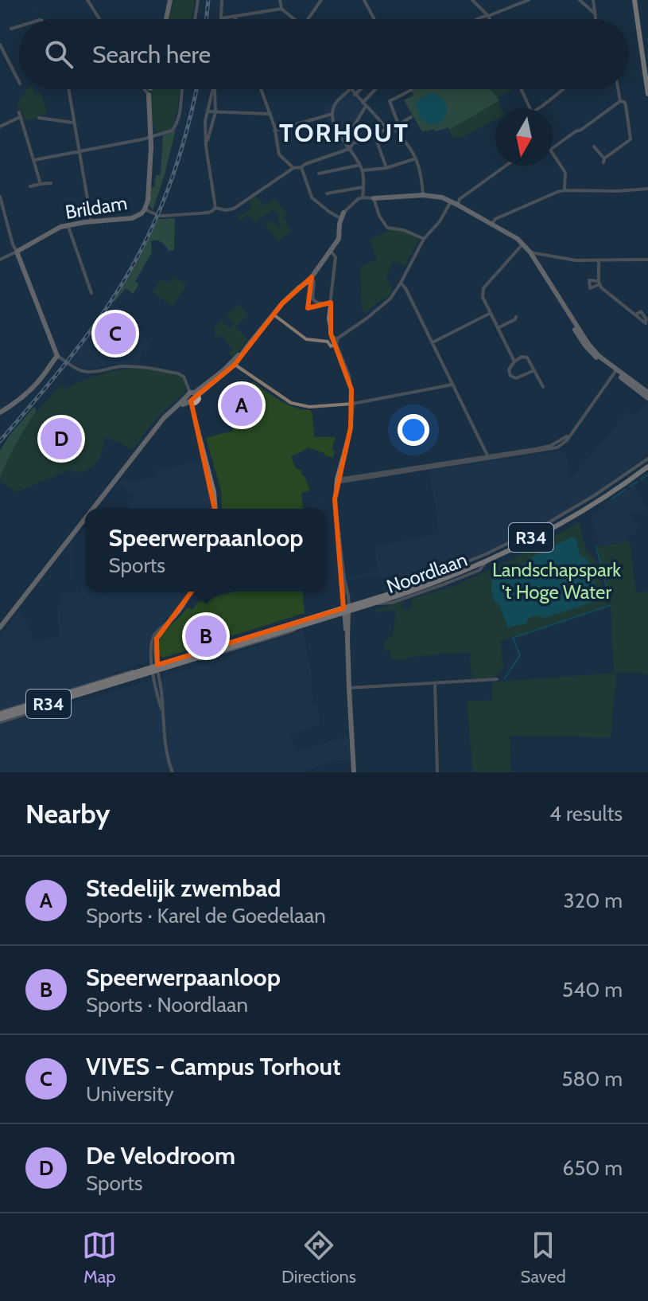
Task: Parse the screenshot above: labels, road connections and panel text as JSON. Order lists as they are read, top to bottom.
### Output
{
  "streets": {
    "main road": ["R34", "Noordlaan"],
    "street": ["Brildam"]
  },
  "districts": ["TORHOUT"],
  "parks": ["Landschapspark 't Hoge Water"],
  "north": "bottom",
  "page": {
    "search": "Search here",
    "pins": [
      "C",
      "A",
      "D",
      "B"
    ],
    "popup": ["Speerwerpaanloop", "Sports"],
    "heading": ["Nearby", "4 results"],
    "list": [
      {
        "mark": "A",
        "name": "Stedelijk zwembad",
        "note": "Sports · Karel de Goedelaan",
        "value": "320 m"
      },
      {
        "mark": "B",
        "name": "Speerwerpaanloop",
        "note": "Sports · Noordlaan",
        "value": "540 m"
      },
      {
        "mark": "C",
        "name": "VIVES - Campus Torhout",
        "note": "University",
        "value": "580 m"
      },
      {
        "mark": "D",
        "name": "De Velodroom",
        "note": "Sports",
        "value": "650 m"
      }
    ],
    "nav": ["Map", "Directions", "Saved"]
  }
}
